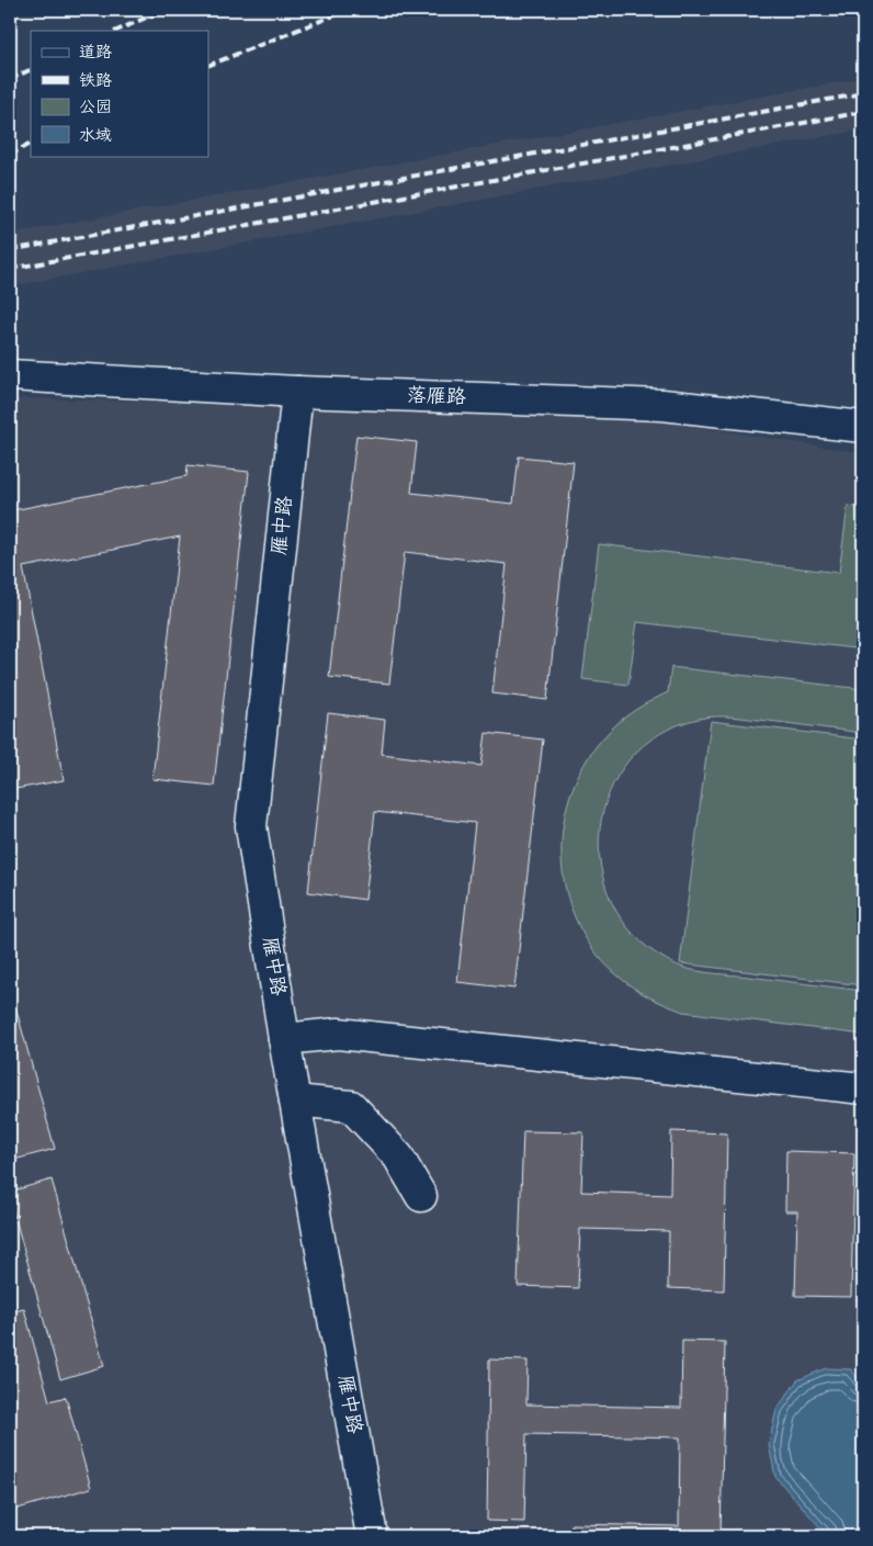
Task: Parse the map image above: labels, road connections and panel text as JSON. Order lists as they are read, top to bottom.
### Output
{
  "streets": {
    "street": ["落雁路", "雁中路"]
  },
  "crossings": [
    ["落雁路", "雁中路"]
  ],
  "legend": [
    "道路",
    "铁路",
    "公园",
    "水域"
  ]
}
